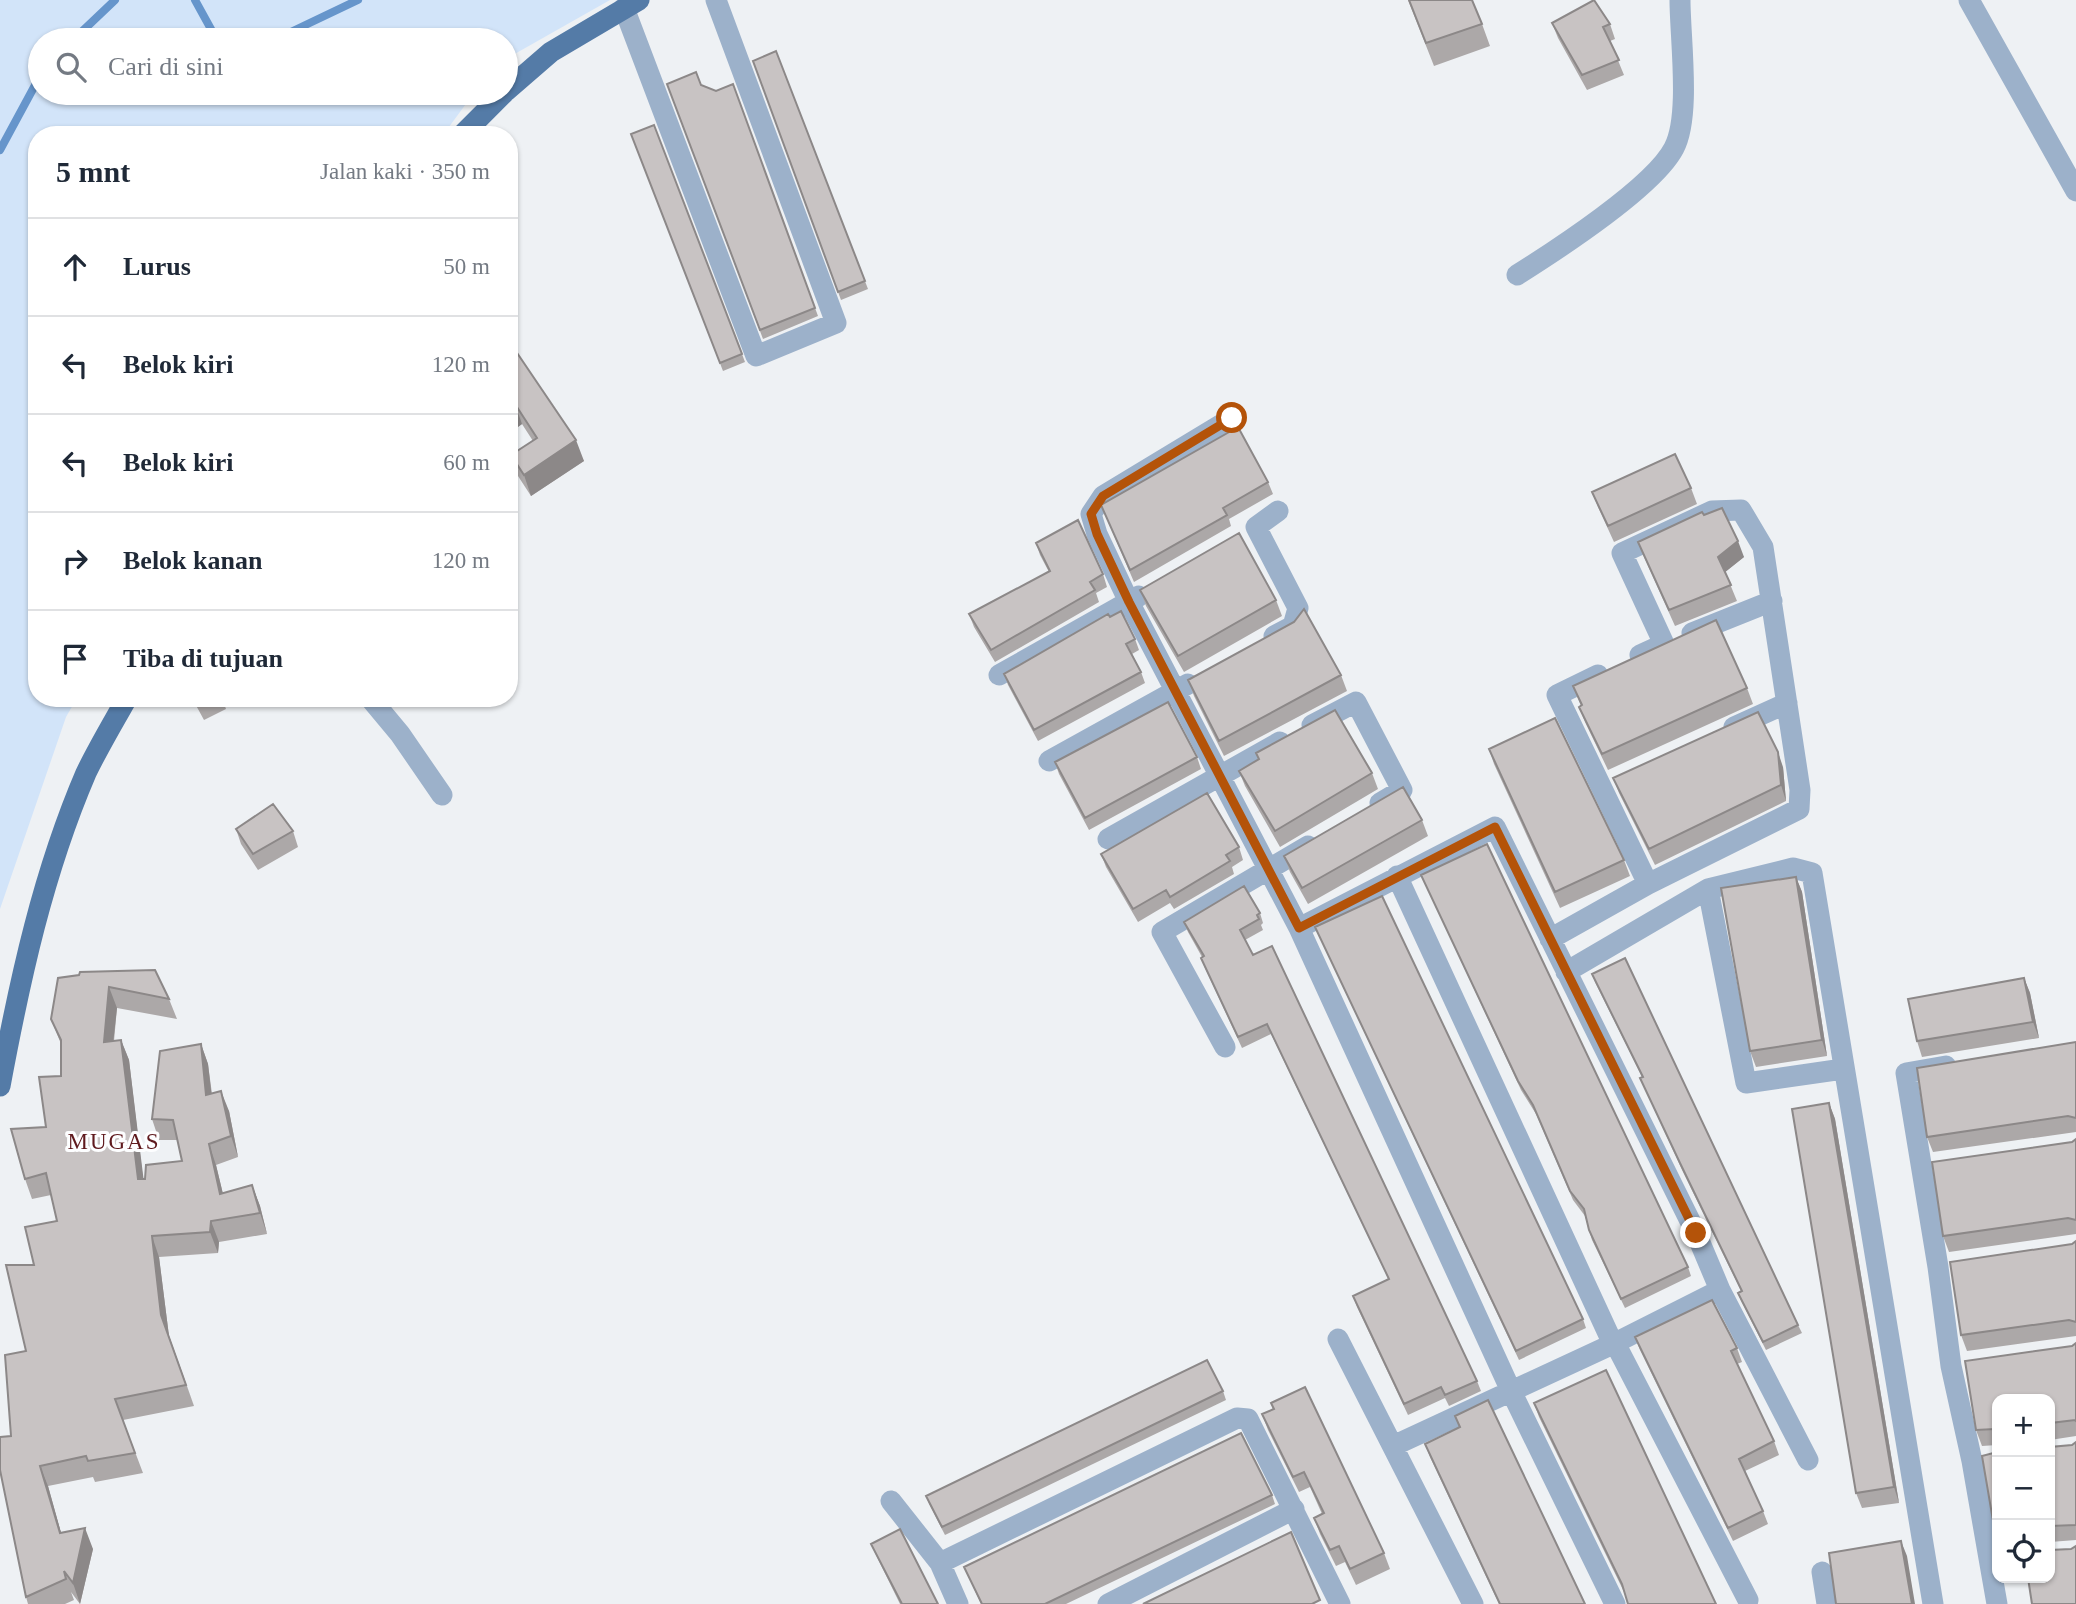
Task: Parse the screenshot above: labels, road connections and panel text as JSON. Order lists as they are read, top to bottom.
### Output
{
  "districts": ["MUGAS"],
  "page": {
    "search": "Cari di sini",
    "heading": ["5 mnt", "Jalan kaki · 350 m"],
    "list": [
      ["Lurus", "50 m"],
      ["Belok kiri", "120 m"],
      ["Belok kiri", "60 m"],
      ["Belok kanan", "120 m"],
      "Tiba di tujuan"
    ],
    "map_buttons": ["+", "−"]
  }
}
